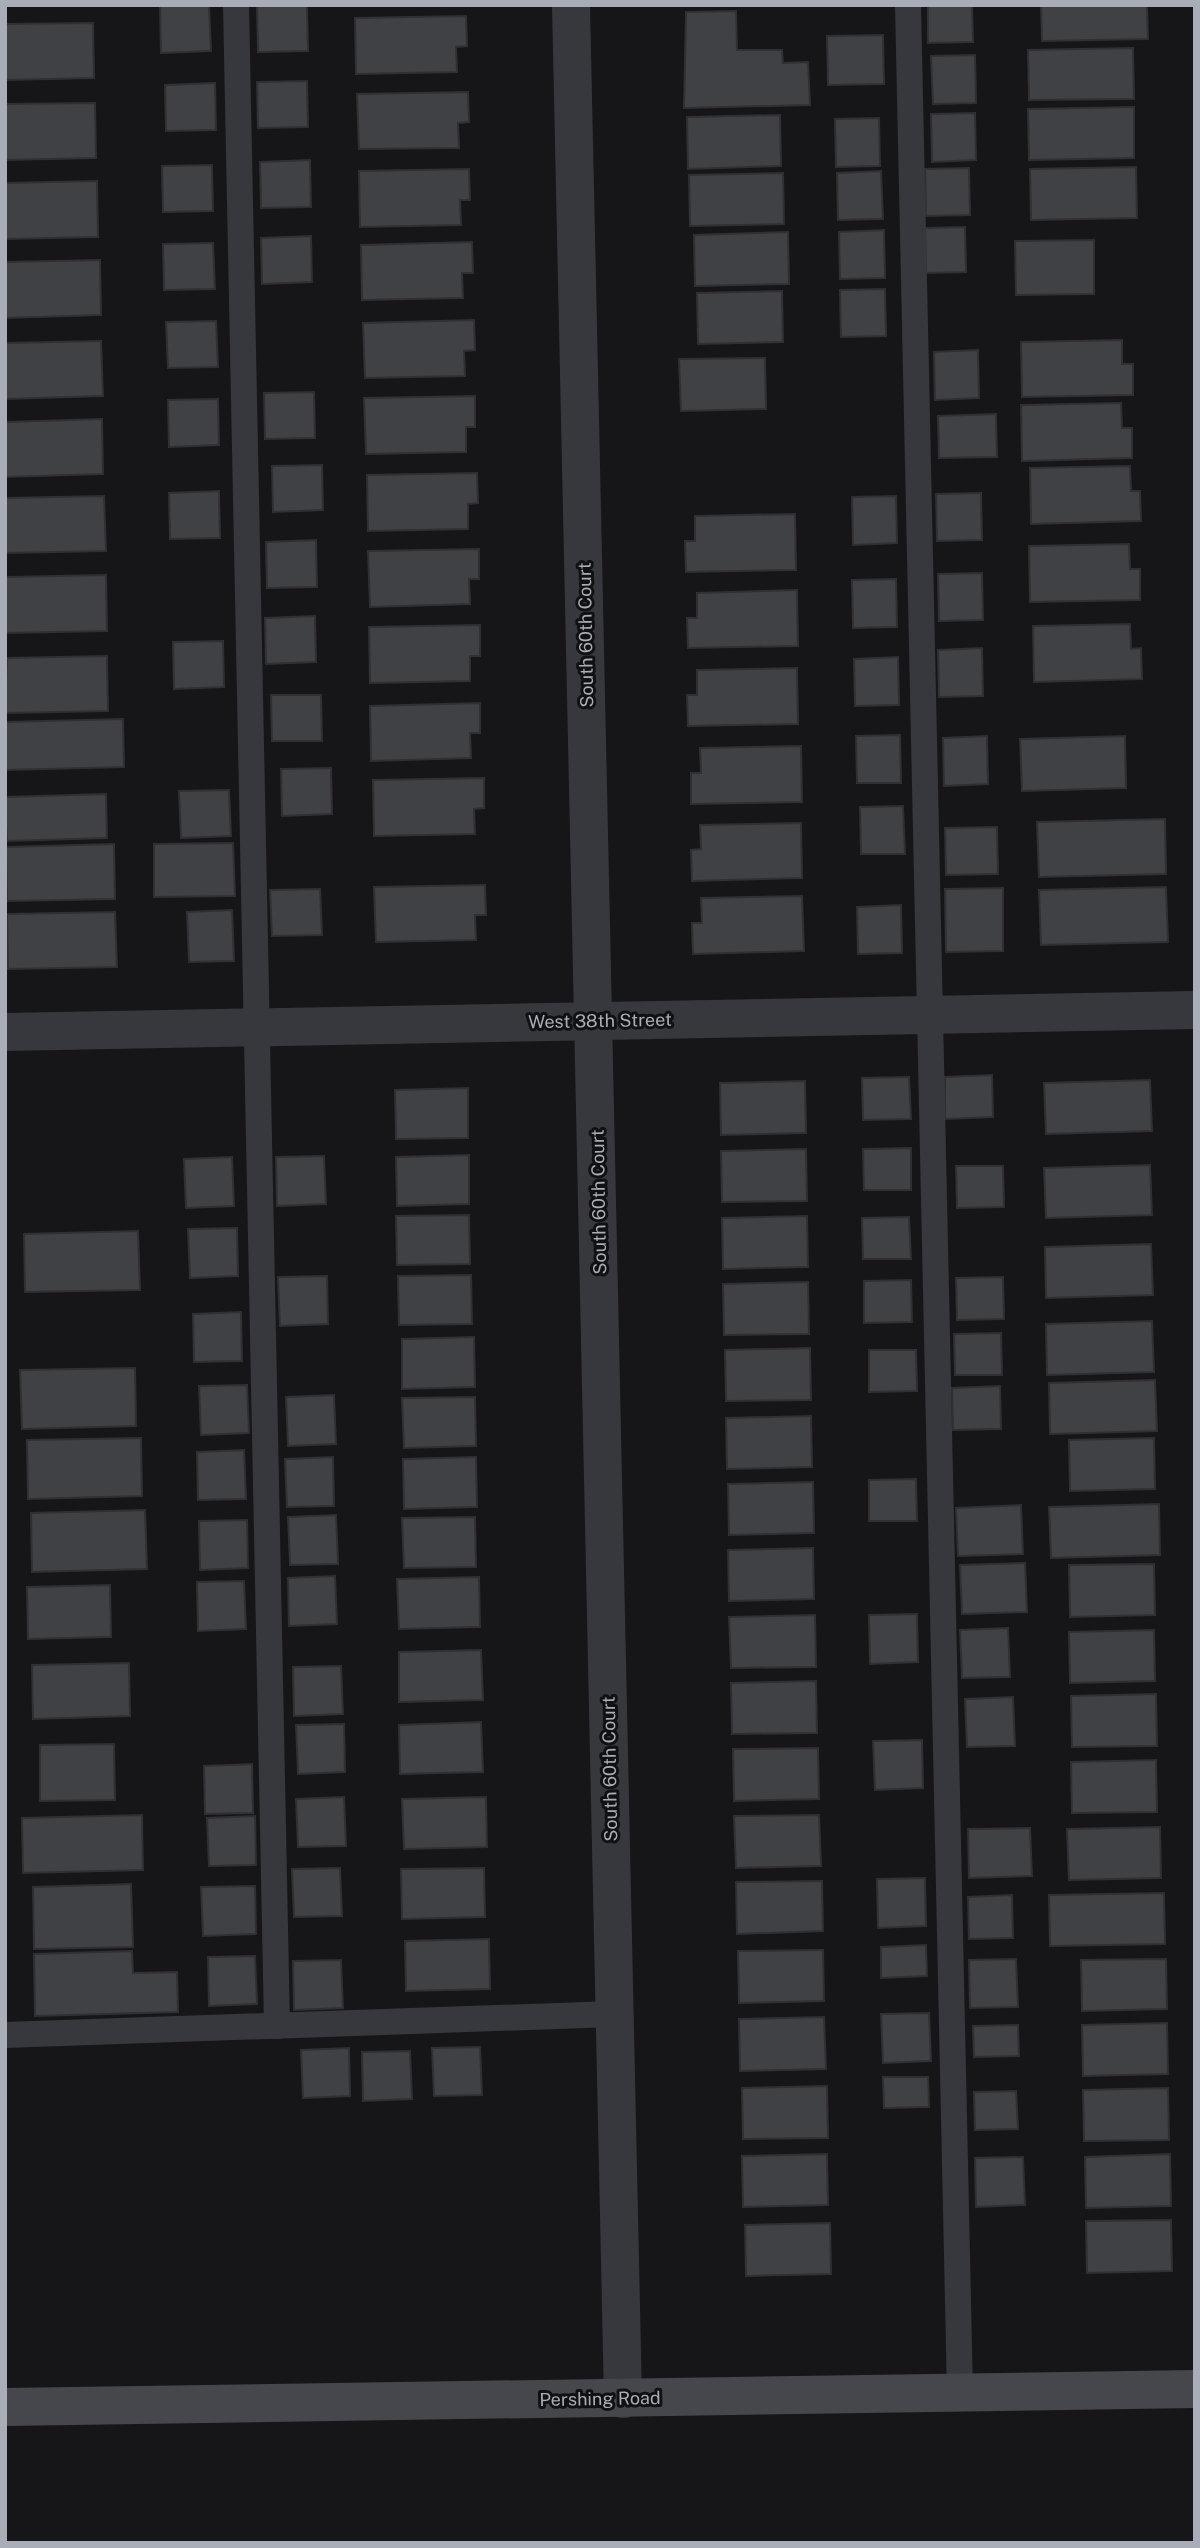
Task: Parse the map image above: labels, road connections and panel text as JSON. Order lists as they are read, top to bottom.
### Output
{
  "streets": {
    "main road": ["Pershing Road"],
    "street": ["South 60th Court", "West 38th Street"]
  },
  "crossings": [
    ["South 60th Court", "West 38th Street"],
    ["South 60th Court", "Pershing Road"]
  ]
}
